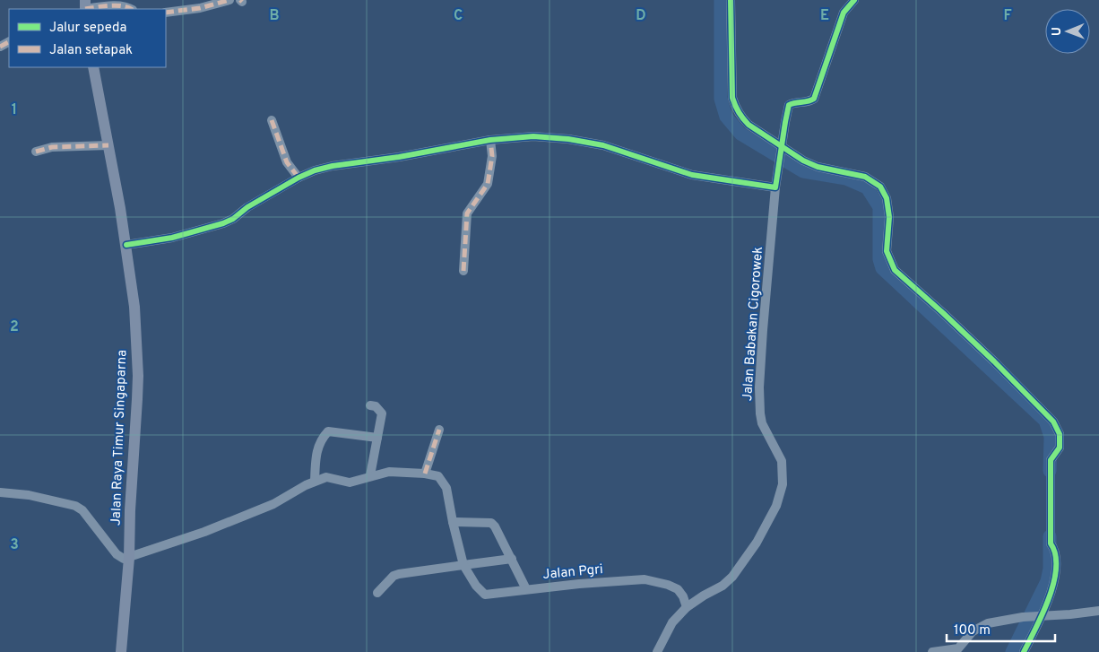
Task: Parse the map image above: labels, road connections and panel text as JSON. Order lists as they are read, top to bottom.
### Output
{
  "streets": {
    "main road": ["Jalan Raya Timur Singaparna"],
    "street": ["Jalan Babakan Cigorowek", "Jalan Pgri"]
  },
  "crossings": [
    ["Jalan Babakan Cigorowek", "Jalan Pgri"]
  ],
  "legend": ["Jalur sepeda", "Jalan setapak"],
  "scale_bar": "100 m",
  "north": "left",
  "grid": {
    "columns": [
      "B",
      "C",
      "D",
      "E",
      "F"
    ],
    "rows": ["1", "2", "3"]
  }
}
